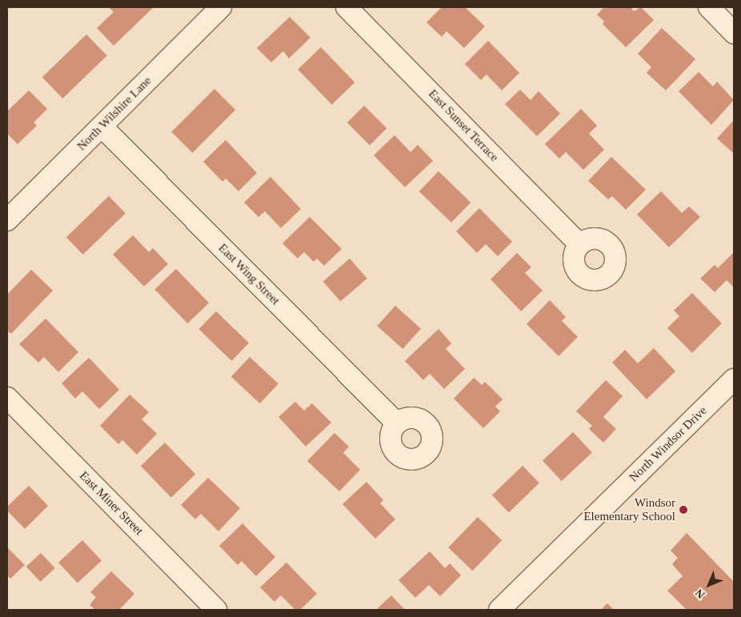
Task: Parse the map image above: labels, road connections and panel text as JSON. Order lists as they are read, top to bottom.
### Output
{
  "streets": {
    "street": [
      "North Wilshire Lane",
      "East Sunset Terrace",
      "East Wing Street",
      "North Windsor Drive",
      "East Miner Street"
    ]
  },
  "crossings": [
    ["North Wilshire Lane", "East Wing Street"]
  ],
  "places": ["Windsor Elementary School"],
  "north": "bottom left"
}
